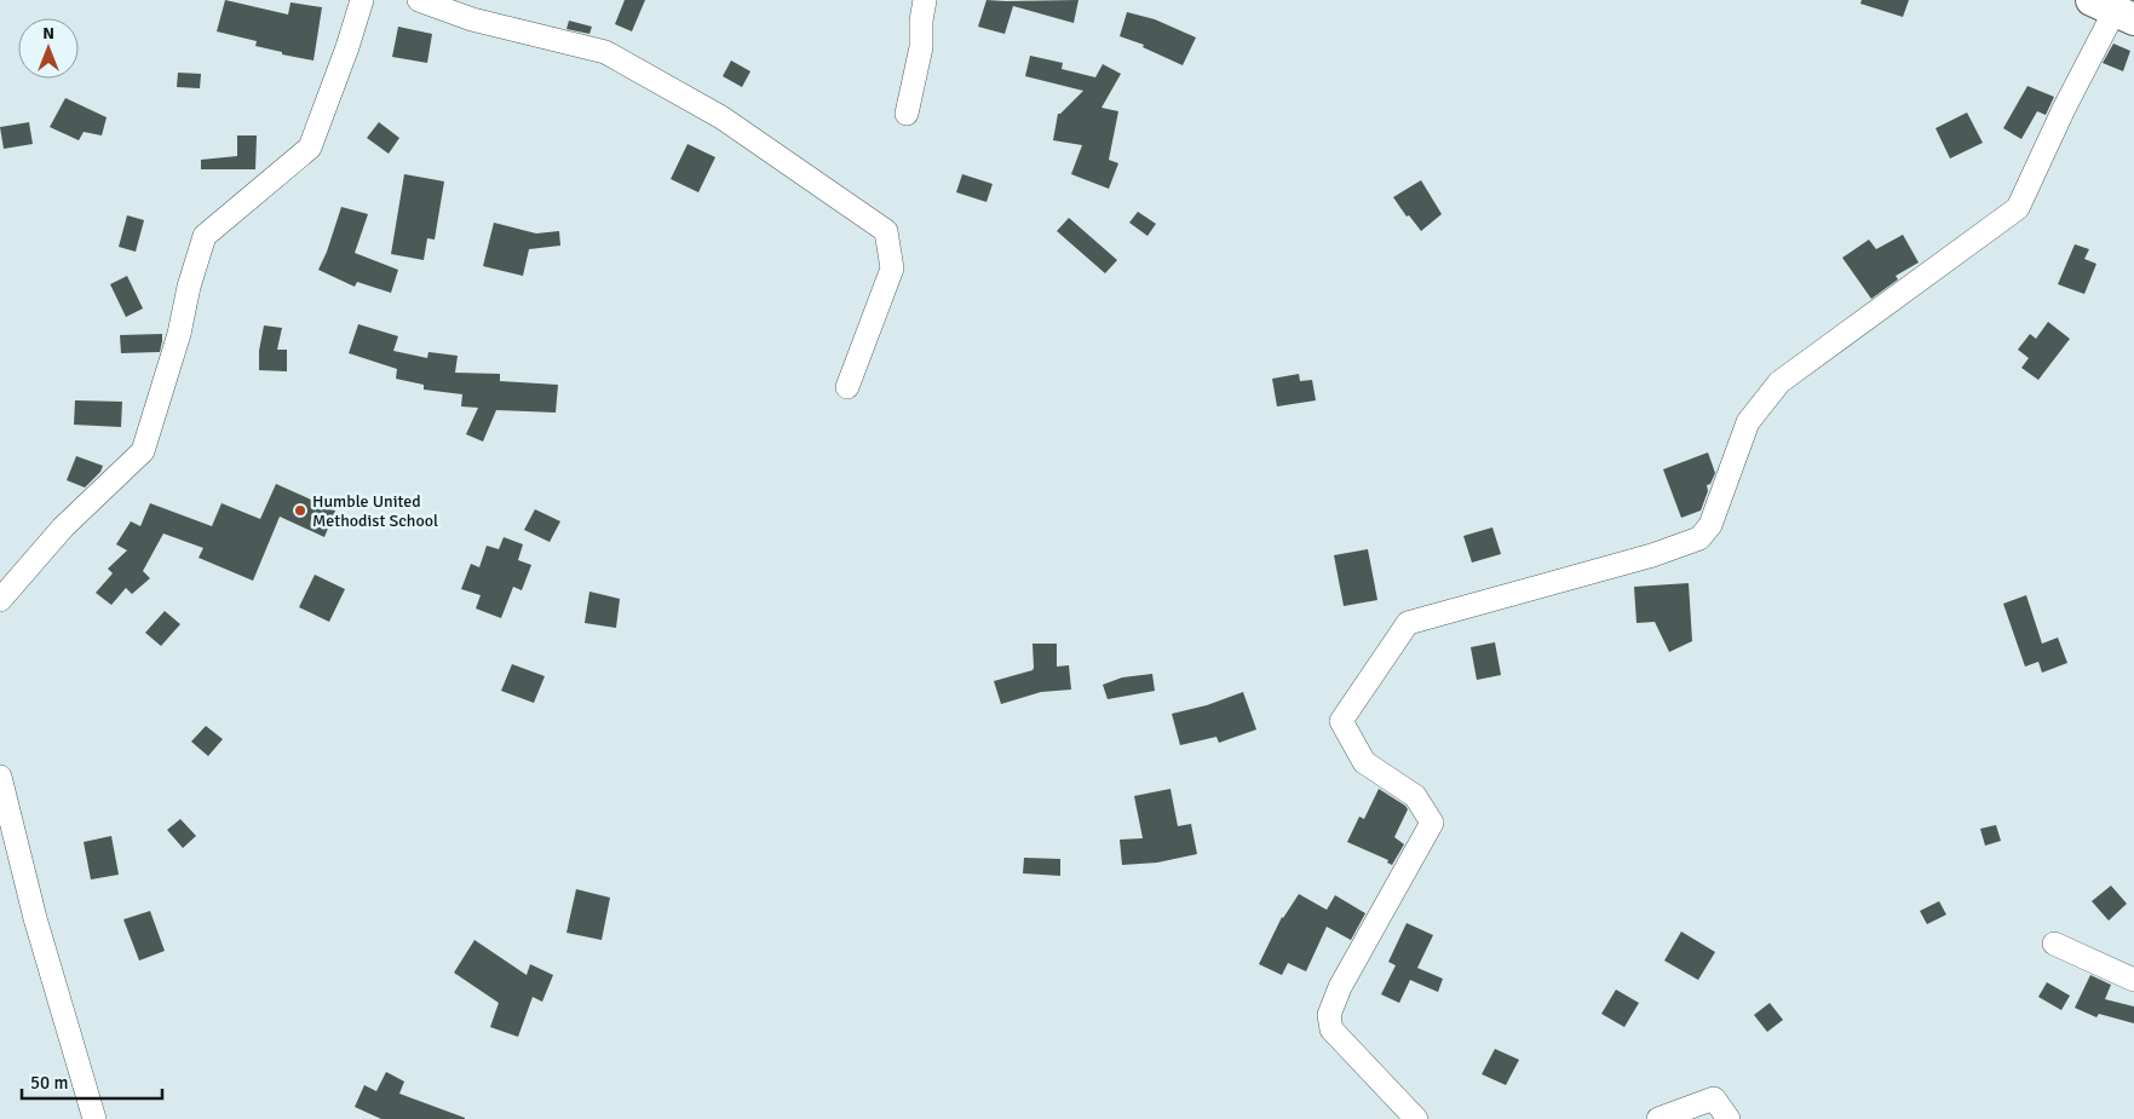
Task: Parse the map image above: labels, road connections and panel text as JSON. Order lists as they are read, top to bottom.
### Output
{
  "places": ["Humble United Methodist School"],
  "scale_bar": "50 m",
  "north": "top"
}
